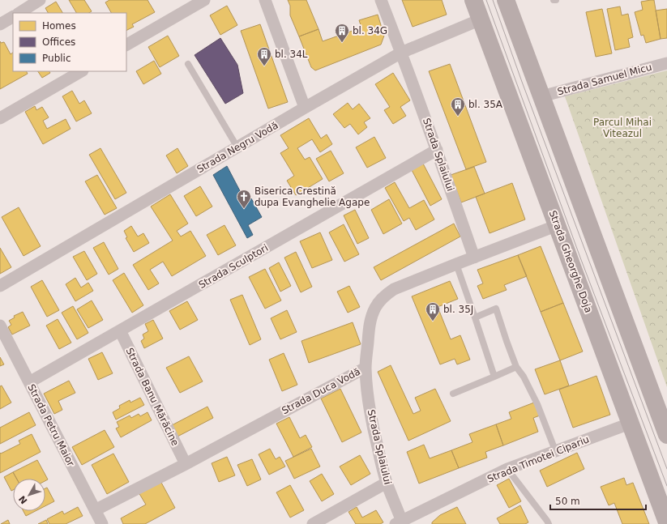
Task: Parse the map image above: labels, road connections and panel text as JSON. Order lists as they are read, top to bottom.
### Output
{
  "streets": {
    "main road": ["Strada Gheorghe Doja"],
    "street": [
      "Strada Samuel Micu",
      "Strada Negru Vodă",
      "Strada Splaiului",
      "Strada Sculptori",
      "Strada Duca Vodă",
      "Strada Banu Mărăcine",
      "Strada Petru Maior",
      "Strada Timotei Cipariu"
    ]
  },
  "crossings": [
    ["Strada Negru Vodă", "Strada Splaiului"],
    ["Strada Negru Vodă", "Strada Gheorghe Doja"],
    ["Strada Splaiului", "Strada Sculptori"],
    ["Strada Splaiului", "Strada Duca Vodă"],
    ["Strada Splaiului", "Strada Timotei Cipariu"],
    ["Strada Gheorghe Doja", "Strada Duca Vodă"],
    ["Strada Gheorghe Doja", "Strada Timotei Cipariu"],
    ["Strada Sculptori", "Strada Banu Mărăcine"],
    ["Strada Sculptori", "Strada Petru Maior"],
    ["Strada Duca Vodă", "Strada Banu Mărăcine"],
    ["Strada Duca Vodă", "Strada Petru Maior"]
  ],
  "parks": ["Parcul Mihai Viteazul"],
  "places": {
    "building": [
      "bl. 34G",
      "bl. 34L",
      "bl. 35A",
      "bl. 35J"
    ],
    "church": ["Biserica Crestină dupa Evanghelie Agape"]
  },
  "legend": ["Homes", "Offices", "Public"],
  "scale_bar": "50 m",
  "north": "bottom left"
}
